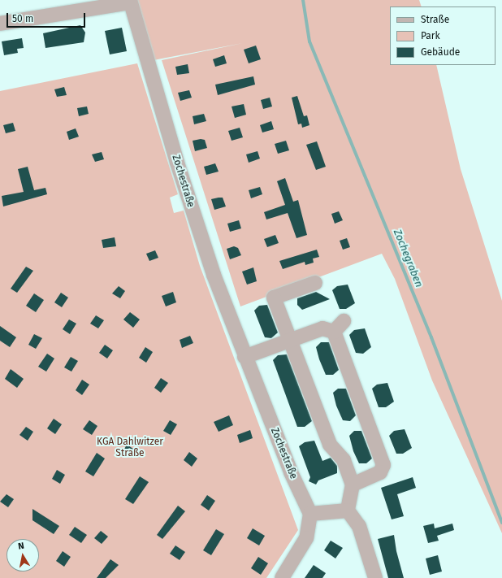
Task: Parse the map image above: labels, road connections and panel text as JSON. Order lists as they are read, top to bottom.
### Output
{
  "streets": {
    "street": ["Zochestraße"]
  },
  "water": ["Zochegraben"],
  "parks": ["KGA Dahlwitzer Straße"],
  "legend": ["Straße", "Park", "Gebäude"],
  "scale_bar": "50 m",
  "north": "top"
}
